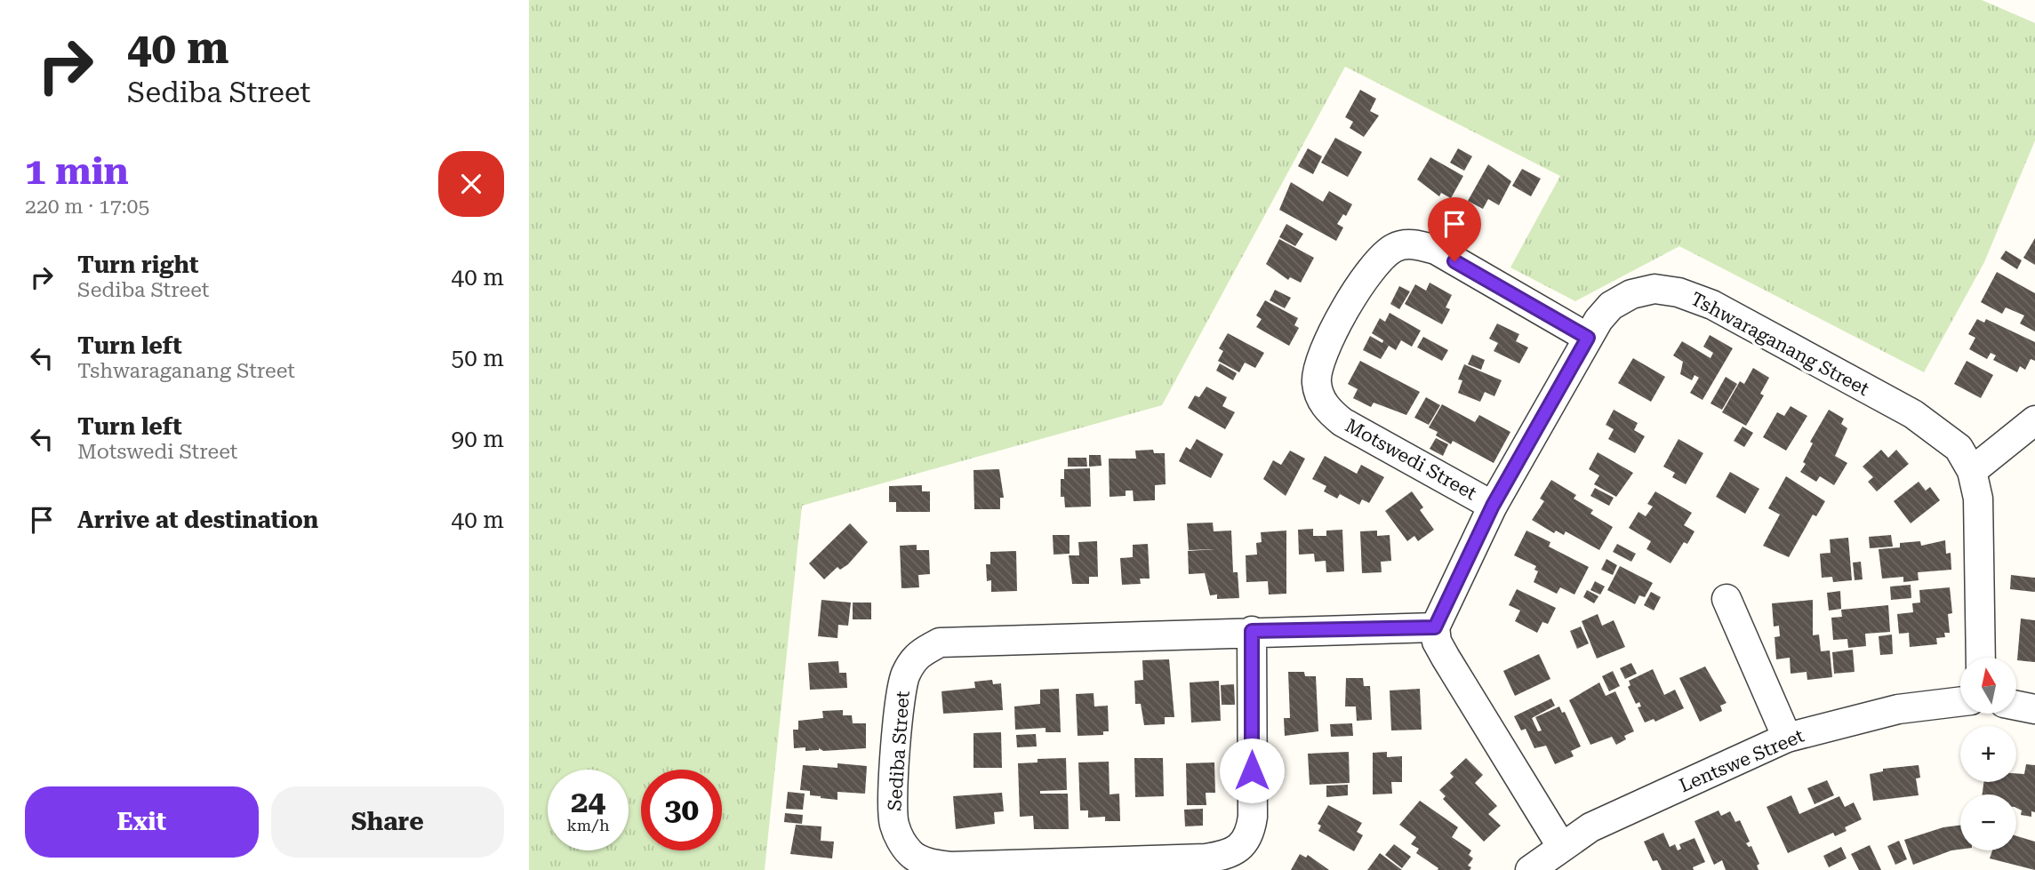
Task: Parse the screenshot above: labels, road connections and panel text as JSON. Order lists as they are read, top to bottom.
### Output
{
  "streets": {
    "street": [
      "Tshwaraganang Street",
      "Motswedi Street",
      "Sediba Street",
      "Lentswe Street"
    ]
  },
  "crossings": [
    ["Tshwaraganang Street", "Motswedi Street"],
    ["Tshwaraganang Street", "Sediba Street"]
  ],
  "north": "top",
  "page": {
    "turn": ["40 m", "Sediba Street"],
    "heading": ["1 min", "220 m · 17:05"],
    "list": [
      {
        "name": "Turn right",
        "note": "Sediba Street",
        "value": "40 m"
      },
      {
        "name": "Turn left",
        "note": "Tshwaraganang Street",
        "value": "50 m"
      },
      {
        "name": "Turn left",
        "note": "Motswedi Street",
        "value": "90 m"
      },
      {
        "name": "Arrive at destination",
        "value": "40 m"
      }
    ],
    "map_buttons": ["+", "−"],
    "speed": "24 km/h",
    "limit": "30",
    "buttons": ["Exit", "Share"]
  }
}
